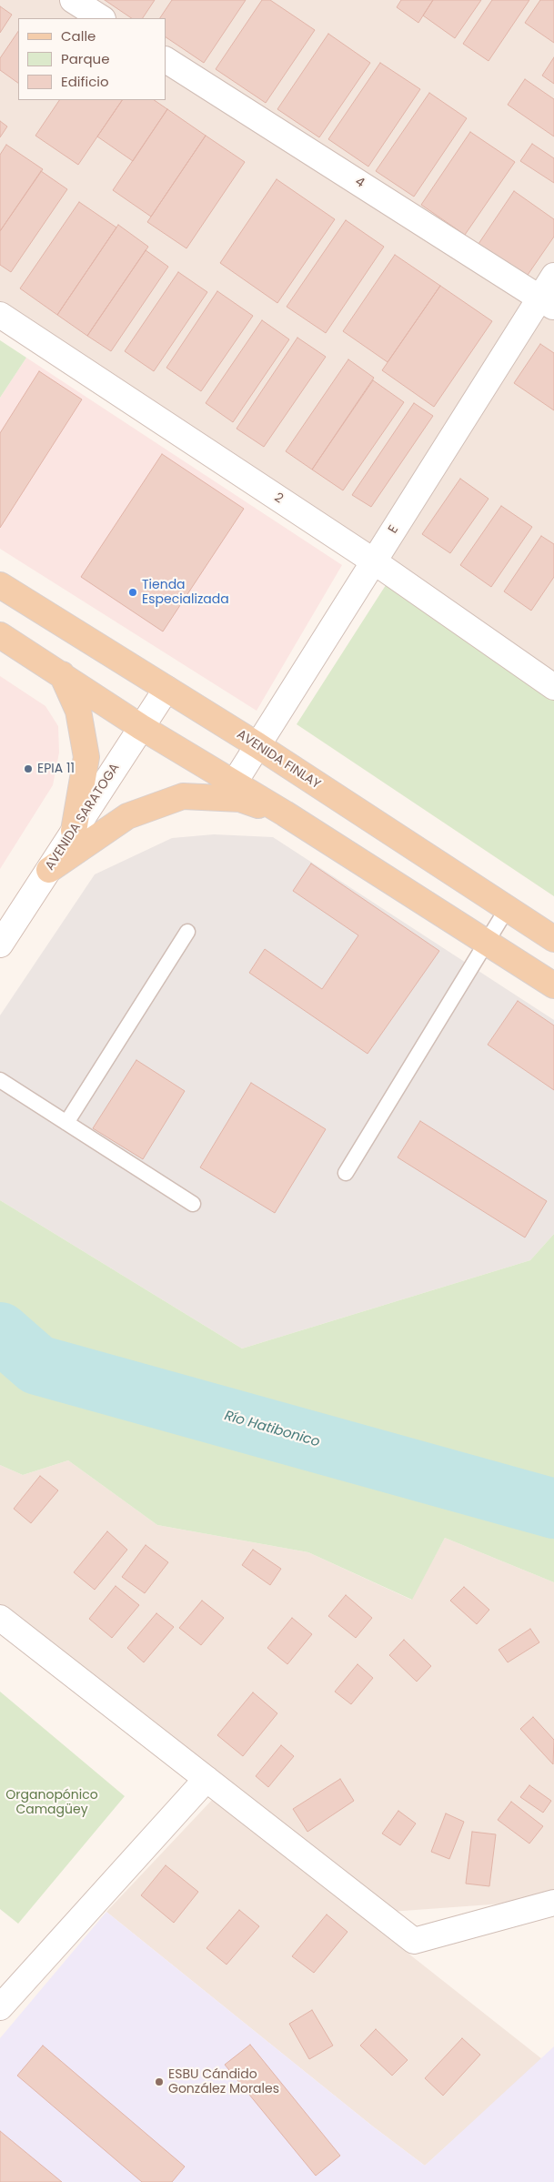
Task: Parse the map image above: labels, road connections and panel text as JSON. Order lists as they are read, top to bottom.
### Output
{
  "streets": {
    "main road": ["AVENIDA FINLAY"],
    "street": [
      "4",
      "2",
      "E",
      "AVENIDA SARATOGA"
    ]
  },
  "crossings": [
    ["4", "E"],
    ["2", "E"],
    ["E", "AVENIDA FINLAY"],
    ["AVENIDA FINLAY", "AVENIDA SARATOGA"]
  ],
  "water": ["Río Hatibonico"],
  "parks": ["Organopónico Camagüey"],
  "places": ["Tienda Especializada", "EPIA 11", "ESBU Cándido González Morales"],
  "legend": ["Calle", "Parque", "Edificio"]
}
